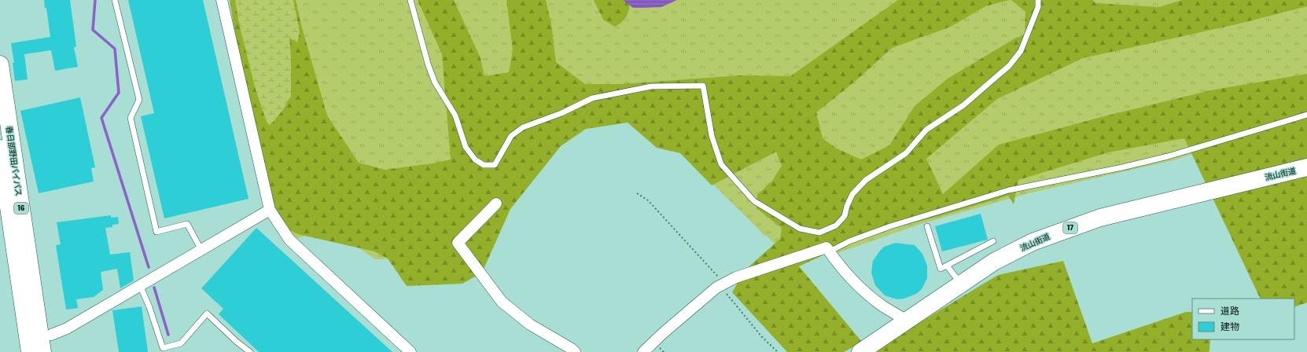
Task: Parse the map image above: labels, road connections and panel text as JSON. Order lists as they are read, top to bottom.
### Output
{
  "streets": {
    "main road": [
      "春日部野田バイパス",
      "流山街道",
      "16",
      "17"
    ]
  },
  "crossings": [
    ["春日部野田バイパス", "16"]
  ],
  "legend": ["道路", "建物"]
}
